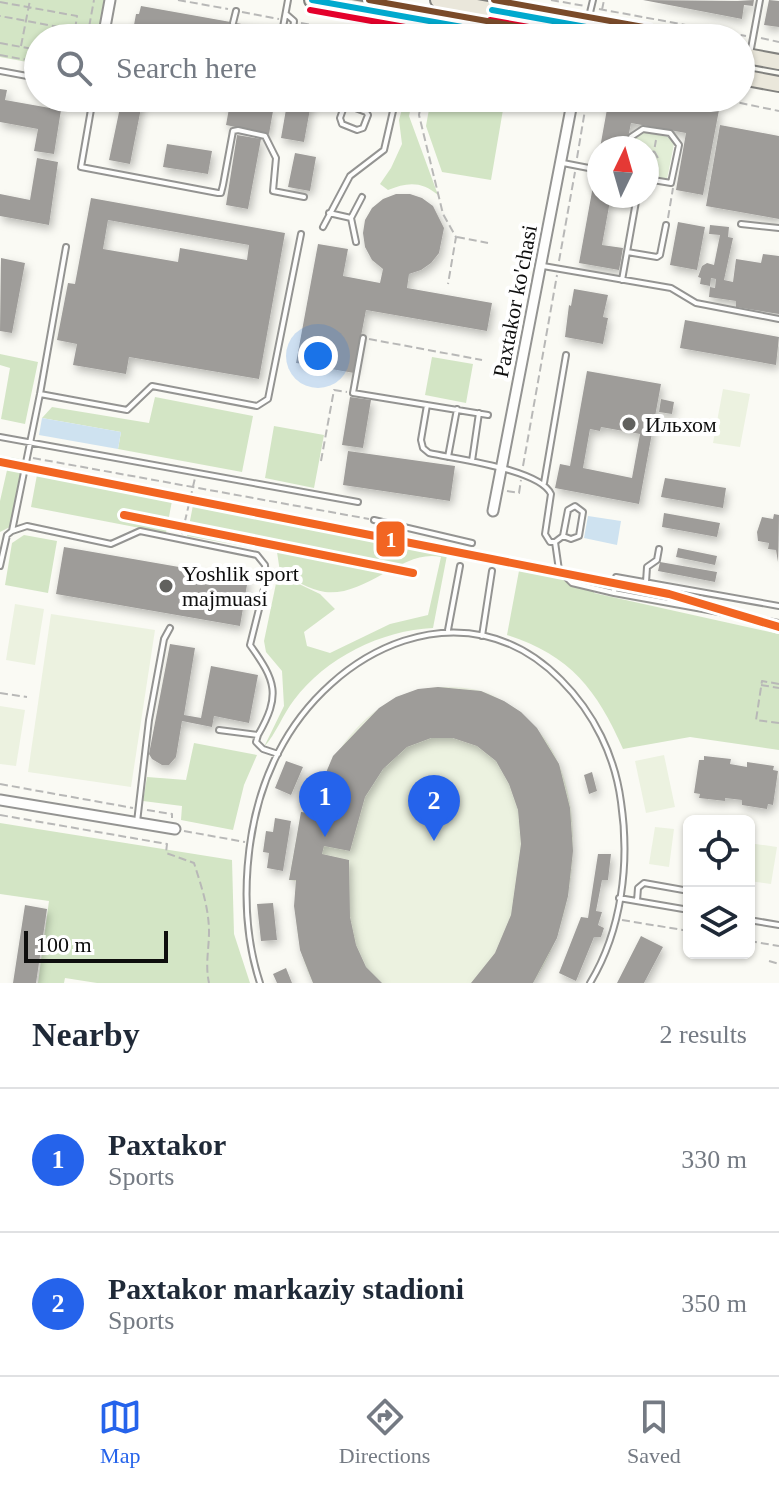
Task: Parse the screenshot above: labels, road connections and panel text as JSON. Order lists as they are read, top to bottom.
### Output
{
  "streets": {
    "street": ["Paxtakor ko'chasi"]
  },
  "places": ["Ильхом", "Yoshlik sport majmuasi"],
  "lines": ["transit line 1"],
  "scale_bar": "100 m",
  "north": "top",
  "page": {
    "search": "Search here",
    "pins": ["1", "2"],
    "scale": "100 m",
    "heading": ["Nearby", "2 results"],
    "list": [
      {
        "mark": "1",
        "name": "Paxtakor",
        "note": "Sports",
        "value": "330 m"
      },
      {
        "mark": "2",
        "name": "Paxtakor markaziy stadioni",
        "note": "Sports",
        "value": "350 m"
      }
    ],
    "nav": ["Map", "Directions", "Saved"]
  }
}
